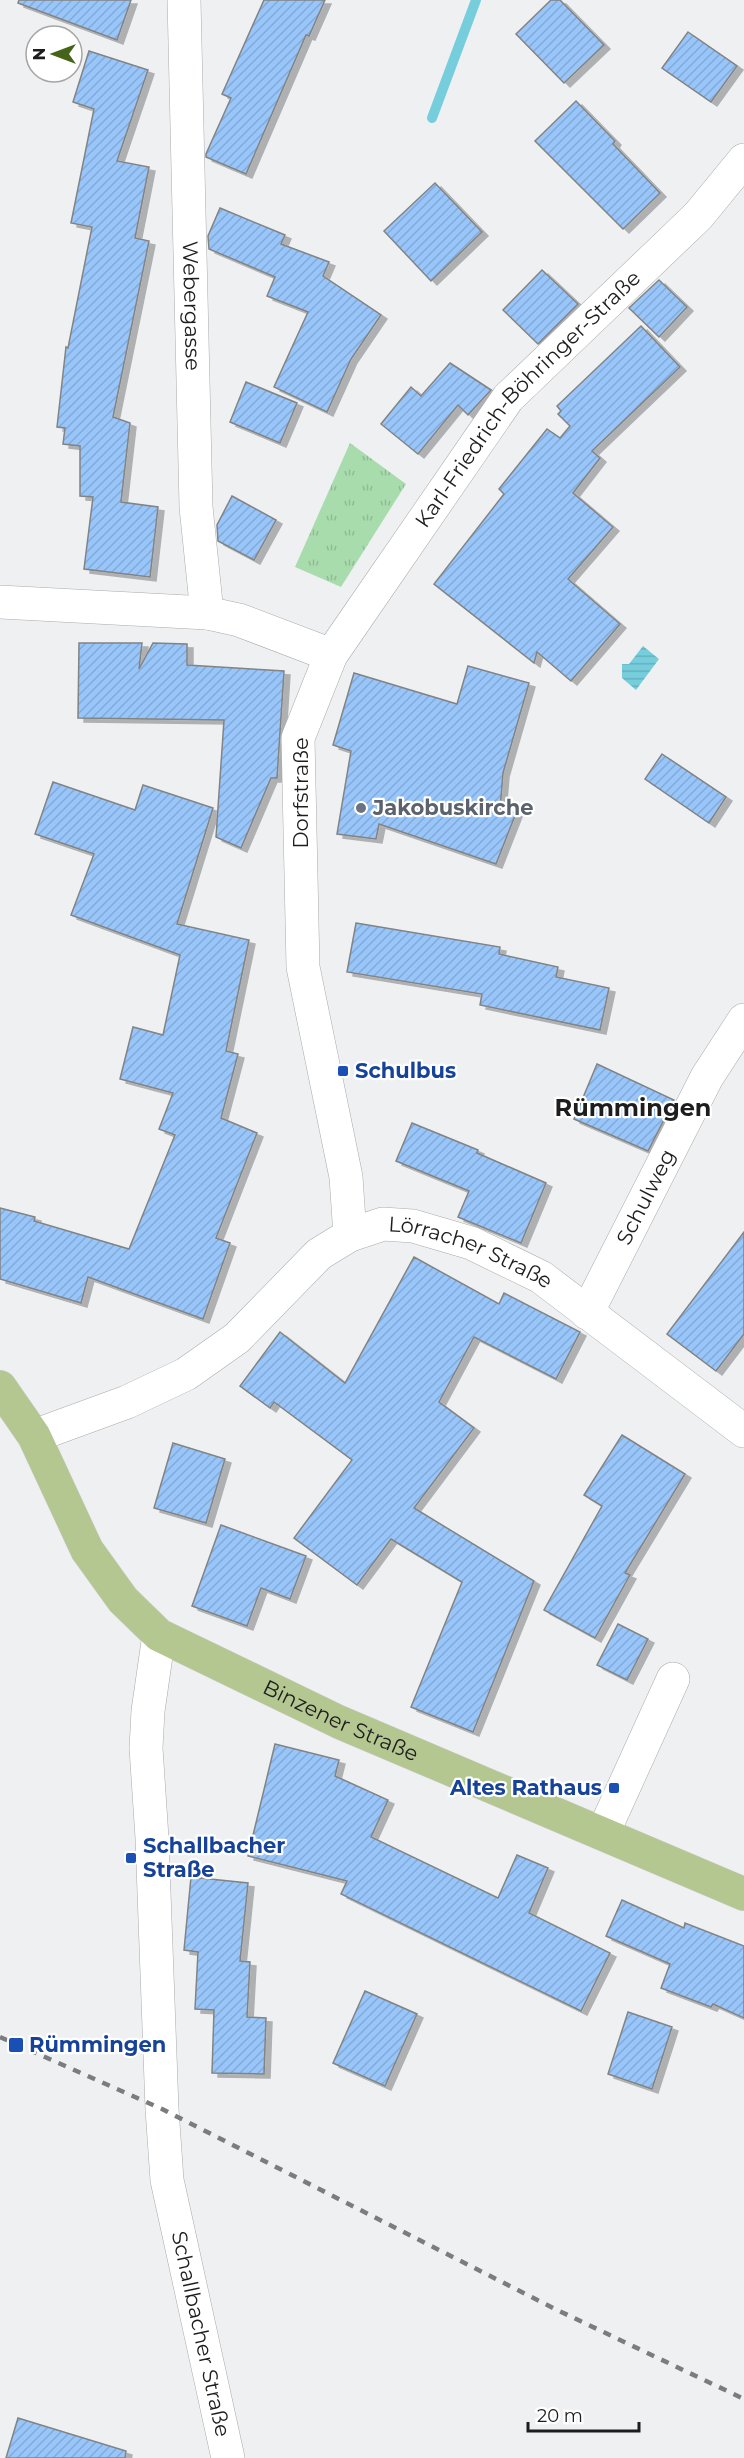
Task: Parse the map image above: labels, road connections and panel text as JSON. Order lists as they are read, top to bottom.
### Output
{
  "streets": {
    "main road": ["Binzener Straße"],
    "street": [
      "Webergasse",
      "Karl-Friedrich-Böhringer-Straße",
      "Dorfstraße",
      "Schulweg",
      "Lörracher Straße",
      "Schallbacher Straße"
    ]
  },
  "crossings": [
    ["Karl-Friedrich-Böhringer-Straße", "Dorfstraße"],
    ["Dorfstraße", "Lörracher Straße"],
    ["Schulweg", "Lörracher Straße"],
    ["Lörracher Straße", "Binzener Straße"],
    ["Binzener Straße", "Schallbacher Straße"]
  ],
  "districts": ["Rümmingen"],
  "places": {
    "other": ["Jakobuskirche"],
    "transit": [
      "Schulbus",
      "Altes Rathaus",
      "Schallbacher Straße",
      "Rümmingen"
    ]
  },
  "scale_bar": "20 m",
  "north": "left"
}
